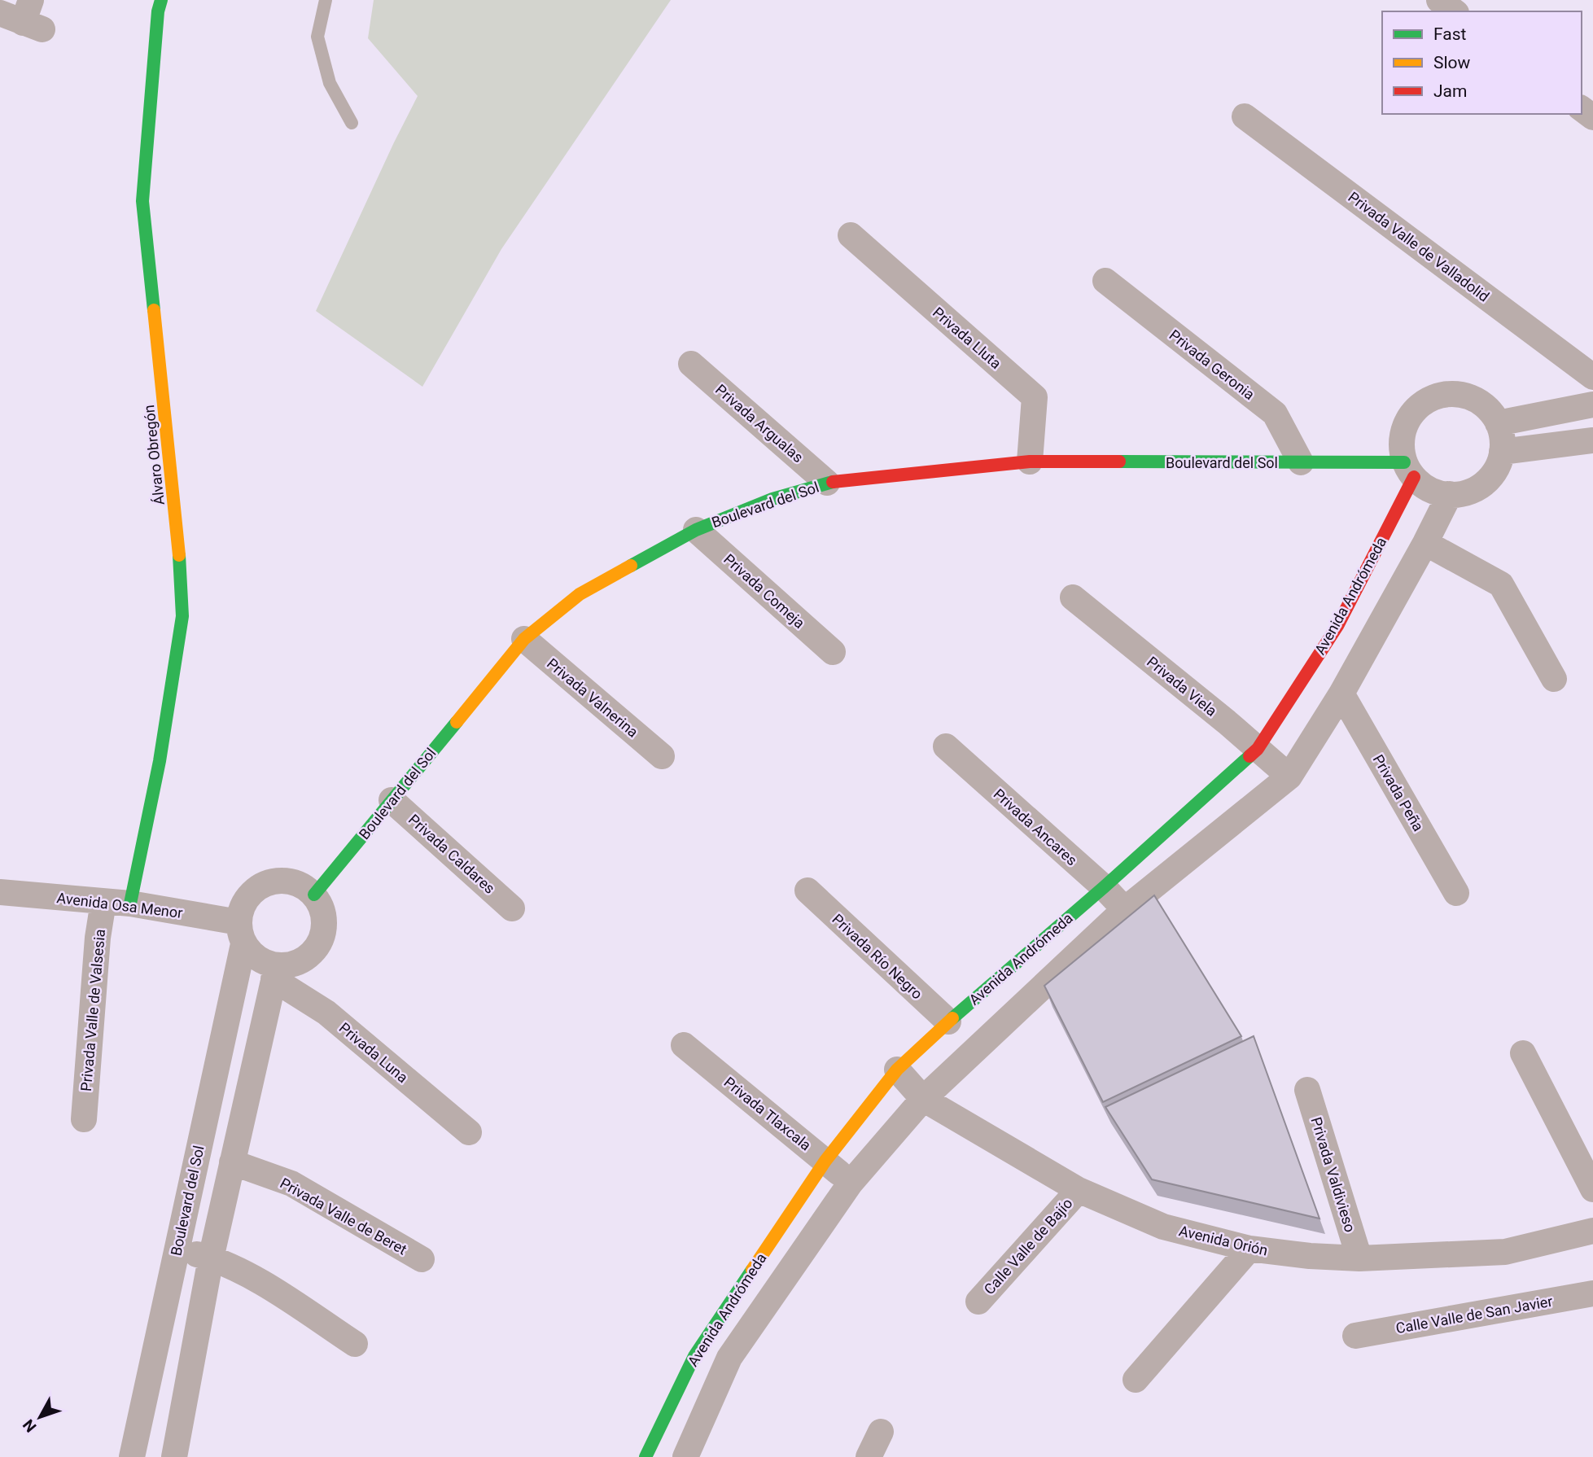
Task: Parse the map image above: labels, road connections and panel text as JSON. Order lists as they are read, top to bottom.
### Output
{
  "streets": {
    "street": [
      "Privada Valle de Valladolid",
      "Privada Lluta",
      "Privada Geronia",
      "Privada Argualas",
      "Álvaro Obregón",
      "Boulevard del Sol",
      "Privada Comeja",
      "Avenida Andrómeda",
      "Privada Viela",
      "Privada Valnerina",
      "Privada Peña",
      "Privada Ancares",
      "Privada Caldares",
      "Avenida Osa Menor",
      "Privada Río Negro",
      "Privada Valle de Valsesia",
      "Privada Luna",
      "Privada Tlaxcala",
      "Privada Valdivieso",
      "Privada Valle de Beret",
      "Avenida Orión",
      "Calle Valle de Bajío",
      "Calle Valle de San Javier"
    ]
  },
  "crossings": [
    ["Privada Lluta", "Boulevard del Sol"],
    ["Privada Geronia", "Boulevard del Sol"],
    ["Privada Argualas", "Boulevard del Sol"],
    ["Álvaro Obregón", "Avenida Osa Menor"],
    ["Boulevard del Sol", "Privada Comeja"],
    ["Boulevard del Sol", "Avenida Andrómeda"],
    ["Boulevard del Sol", "Privada Valnerina"],
    ["Boulevard del Sol", "Privada Caldares"],
    ["Boulevard del Sol", "Avenida Osa Menor"],
    ["Boulevard del Sol", "Privada Luna"],
    ["Avenida Andrómeda", "Privada Viela"],
    ["Avenida Andrómeda", "Privada Peña"],
    ["Avenida Andrómeda", "Privada Ancares"],
    ["Avenida Andrómeda", "Privada Río Negro"],
    ["Avenida Andrómeda", "Privada Tlaxcala"],
    ["Avenida Andrómeda", "Avenida Orión"],
    ["Avenida Osa Menor", "Privada Valle de Valsesia"],
    ["Avenida Osa Menor", "Privada Luna"],
    ["Privada Valdivieso", "Avenida Orión"],
    ["Avenida Orión", "Calle Valle de Bajío"]
  ],
  "legend": ["Fast", "Slow", "Jam"],
  "north": "bottom left"
}
